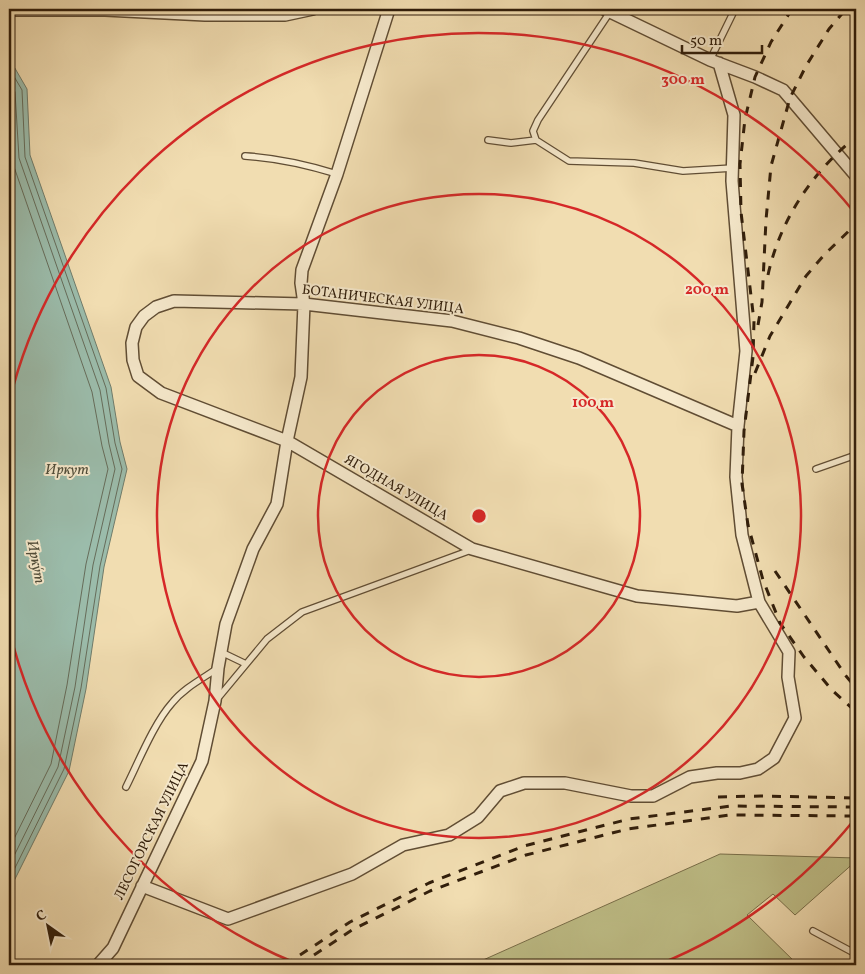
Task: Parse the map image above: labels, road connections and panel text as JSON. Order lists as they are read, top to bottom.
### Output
{
  "streets": {
    "street": ["БОТАНИЧЕСКАЯ УЛИЦА", "ЯГОДНАЯ УЛИЦА", "ЛЕСОГОРСКАЯ УЛИЦА"]
  },
  "crossings": [
    ["БОТАНИЧЕСКАЯ УЛИЦА", "ЯГОДНАЯ УЛИЦА"],
    ["БОТАНИЧЕСКАЯ УЛИЦА", "ЛЕСОГОРСКАЯ УЛИЦА"],
    ["ЯГОДНАЯ УЛИЦА", "ЛЕСОГОРСКАЯ УЛИЦА"]
  ],
  "water": ["Иркут", "Ирку́т"],
  "scale_bar": "50 m",
  "north": "top left",
  "rings": ["300 m", "200 m", "100 m"]
}
